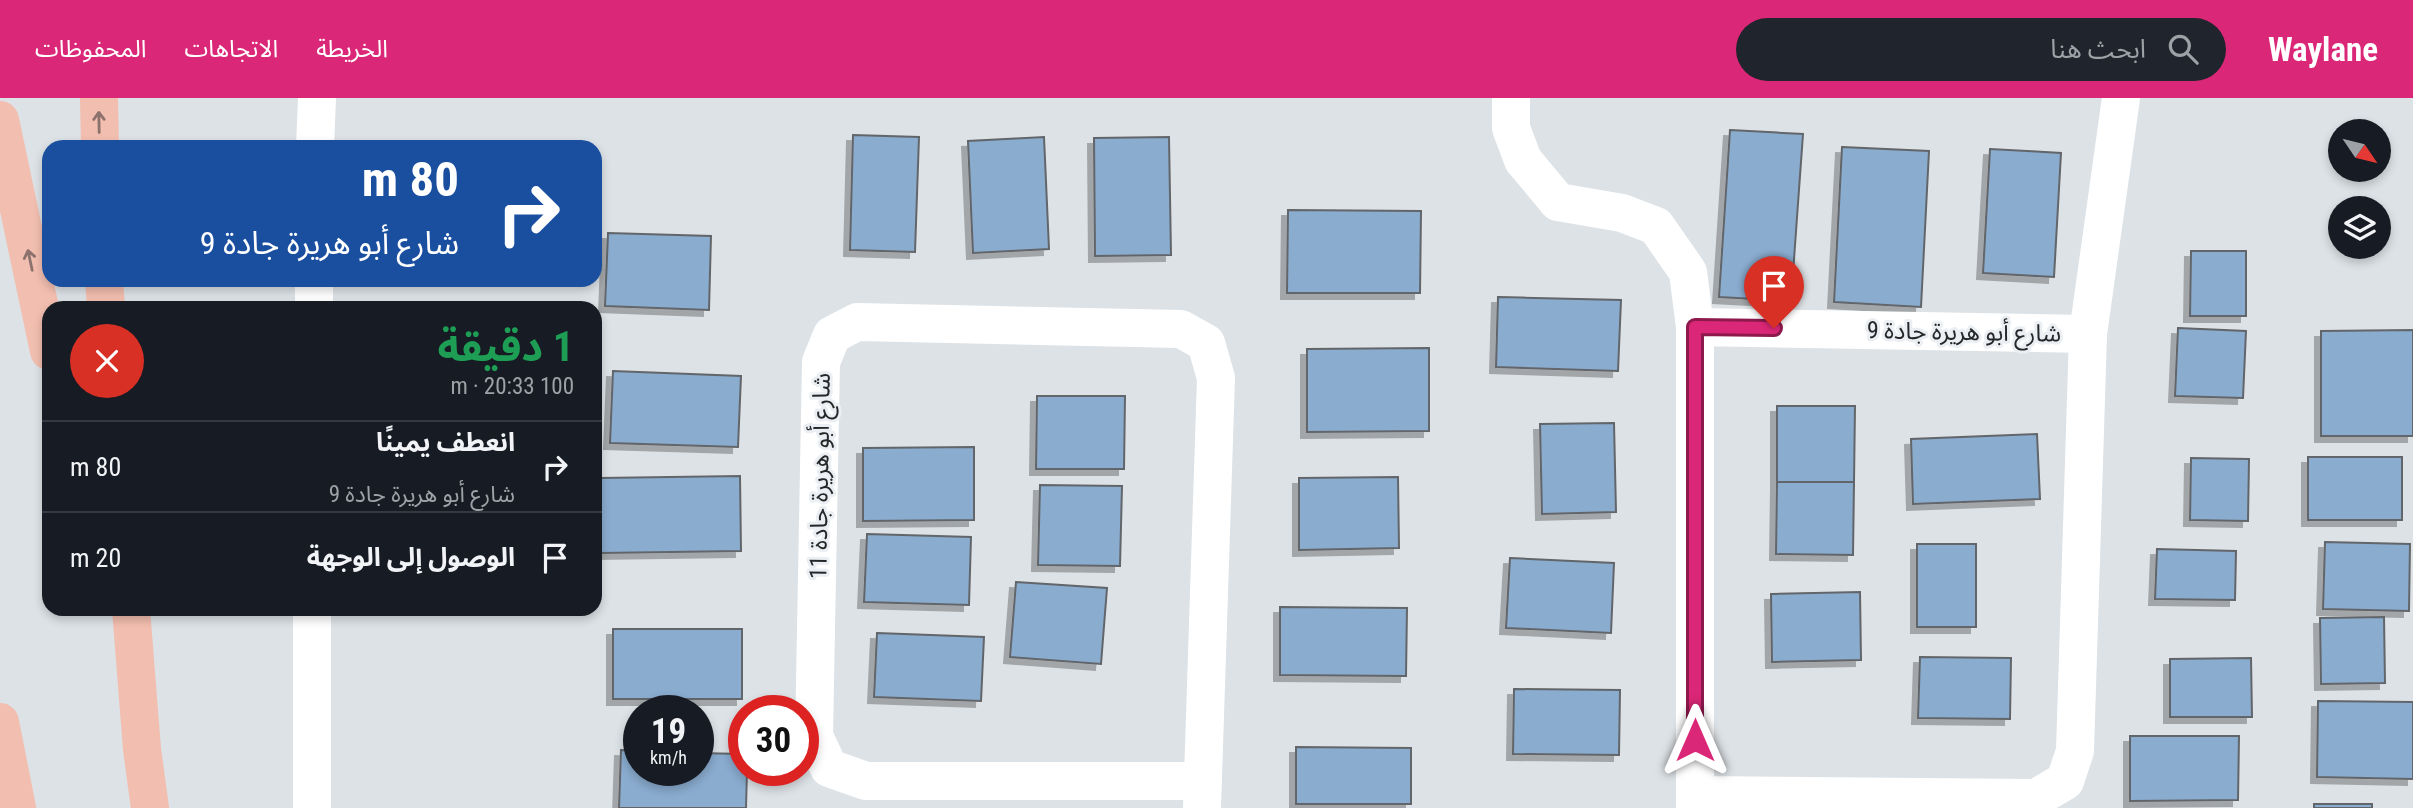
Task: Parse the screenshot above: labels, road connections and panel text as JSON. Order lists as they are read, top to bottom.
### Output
{
  "streets": {
    "street": ["شارع أبو هريرة جادة 9", "شارع أبو هريرة جادة 11"]
  },
  "north": "bottom right",
  "page": {
    "header": "Waylane",
    "search": "ابحث هنا",
    "nav": ["الخريطة", "الاتجاهات", "المحفوظات"],
    "turn": ["80 m", "شارع أبو هريرة جادة 9"],
    "heading": ["1 دقيقة", "100 m · 20:33"],
    "list": [
      {
        "name": "انعطف يمينًا",
        "note": "شارع أبو هريرة جادة 9",
        "value": "80 m"
      },
      {
        "name": "الوصول إلى الوجهة",
        "value": "20 m"
      }
    ],
    "speed": "19 km/h",
    "limit": "30"
  }
}
